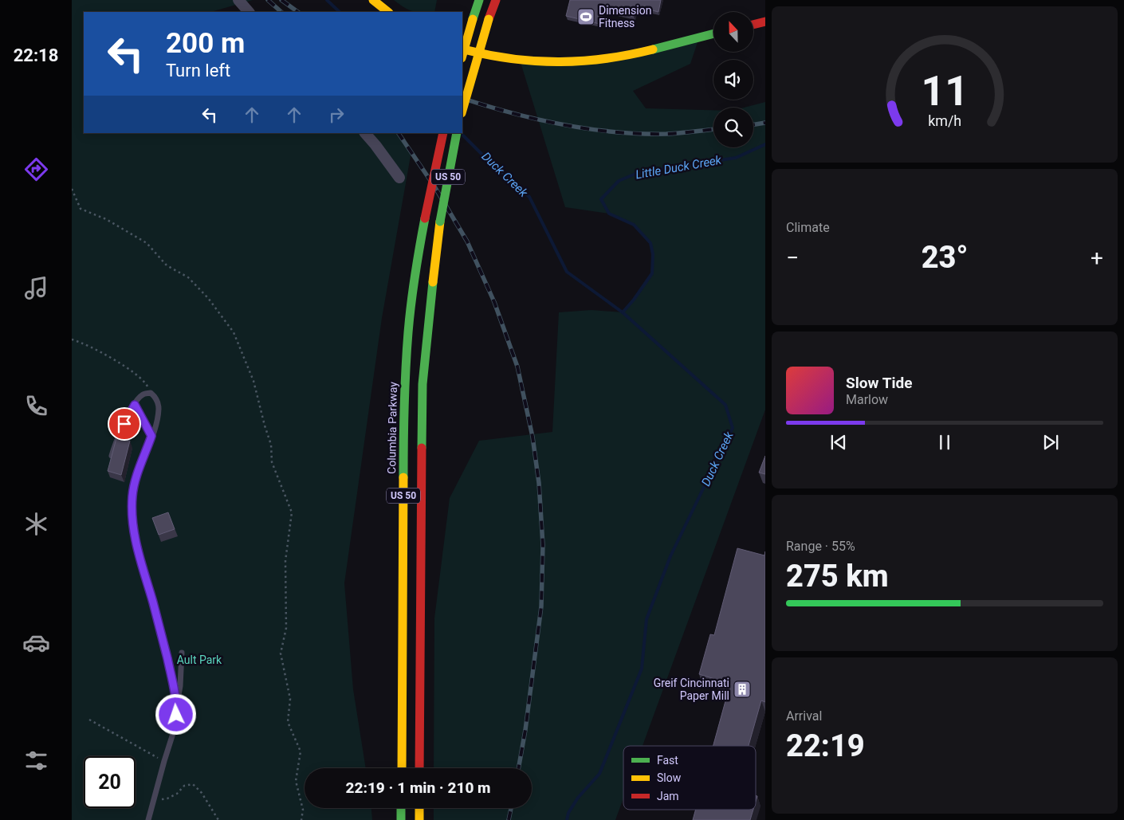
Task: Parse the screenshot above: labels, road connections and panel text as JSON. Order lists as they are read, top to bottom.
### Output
{
  "streets": {
    "main road": ["US 50", "Columbia Parkway"]
  },
  "water": ["Little Duck Creek", "Duck Creek"],
  "parks": ["Ault Park"],
  "places": {
    "sports": ["Dimension Fitness"],
    "building": ["Greif Cincinnati Paper Mill"]
  },
  "legend": ["Fast", "Slow", "Jam"],
  "north": "top",
  "page": {
    "tabs": "22:18",
    "turn": ["200 m", "Turn left"],
    "tile": [
      "Climate",
      ["Range · 55%", "275 km"],
      ["Arrival", "22:19"]
    ],
    "heat": ["−", "23°", "+"],
    "song": ["Slow Tide", "Marlow"],
    "limit": "20",
    "trip": "22:19 · 1 min · 210 m",
    "gauge": ["11", "km/h"]
  }
}
